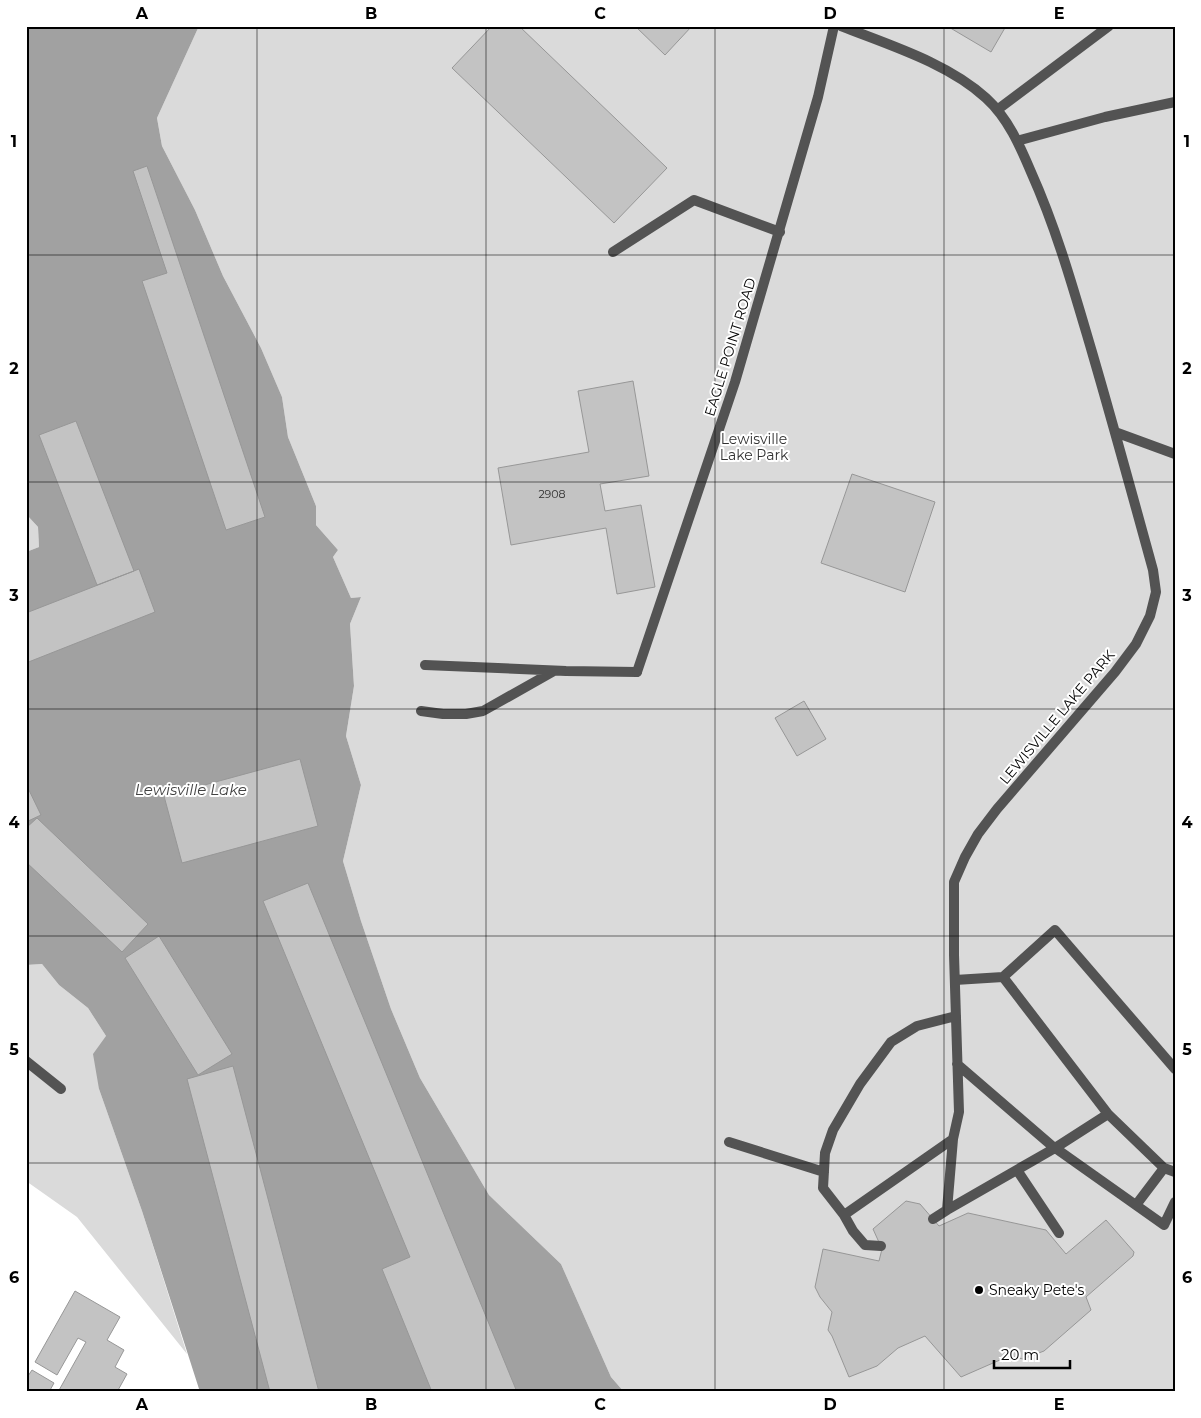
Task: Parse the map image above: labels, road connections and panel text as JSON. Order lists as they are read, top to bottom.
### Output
{
  "streets": {
    "street": ["EAGLE POINT ROAD", "LEWISVILLE LAKE PARK"]
  },
  "water": ["Lewisville Lake"],
  "parks": ["Lewisville Lake Park"],
  "places": ["Sneaky Pete's"],
  "house_numbers": ["2908"],
  "scale_bar": "20 m",
  "grid": {
    "columns": [
      "A",
      "B",
      "C",
      "D",
      "E"
    ],
    "rows": [
      "1",
      "2",
      "3",
      "4",
      "5",
      "6"
    ]
  }
}
